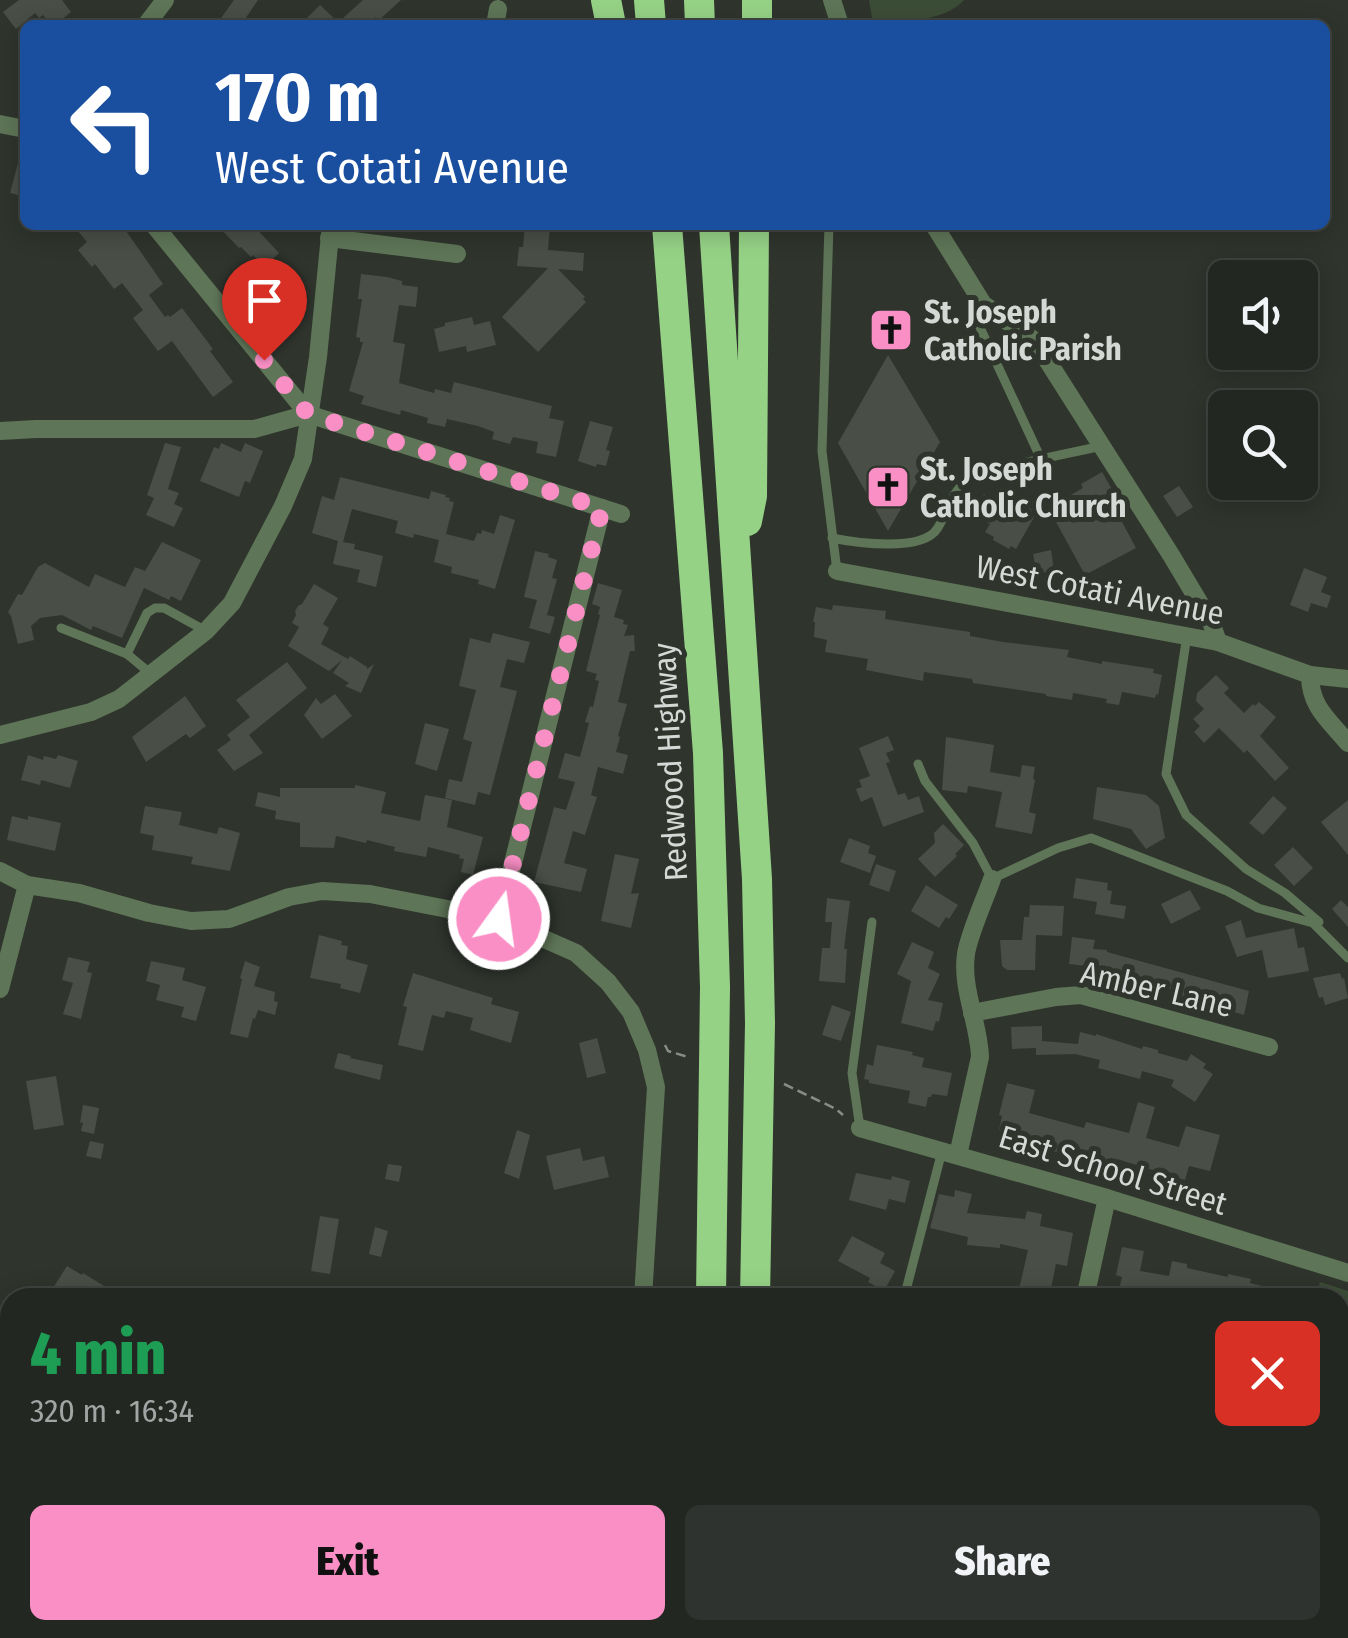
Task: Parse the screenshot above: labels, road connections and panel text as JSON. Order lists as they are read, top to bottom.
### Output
{
  "streets": {
    "highway": ["Redwood Highway"],
    "street": ["West Cotati Avenue", "Amber Lane", "East School Street"]
  },
  "places": {
    "church": ["St. Joseph Catholic Parish", "St. Joseph Catholic Church"]
  },
  "page": {
    "turn": ["170 m", "West Cotati Avenue"],
    "heading": ["4 min", "320 m · 16:34"],
    "buttons": ["Exit", "Share"]
  }
}
